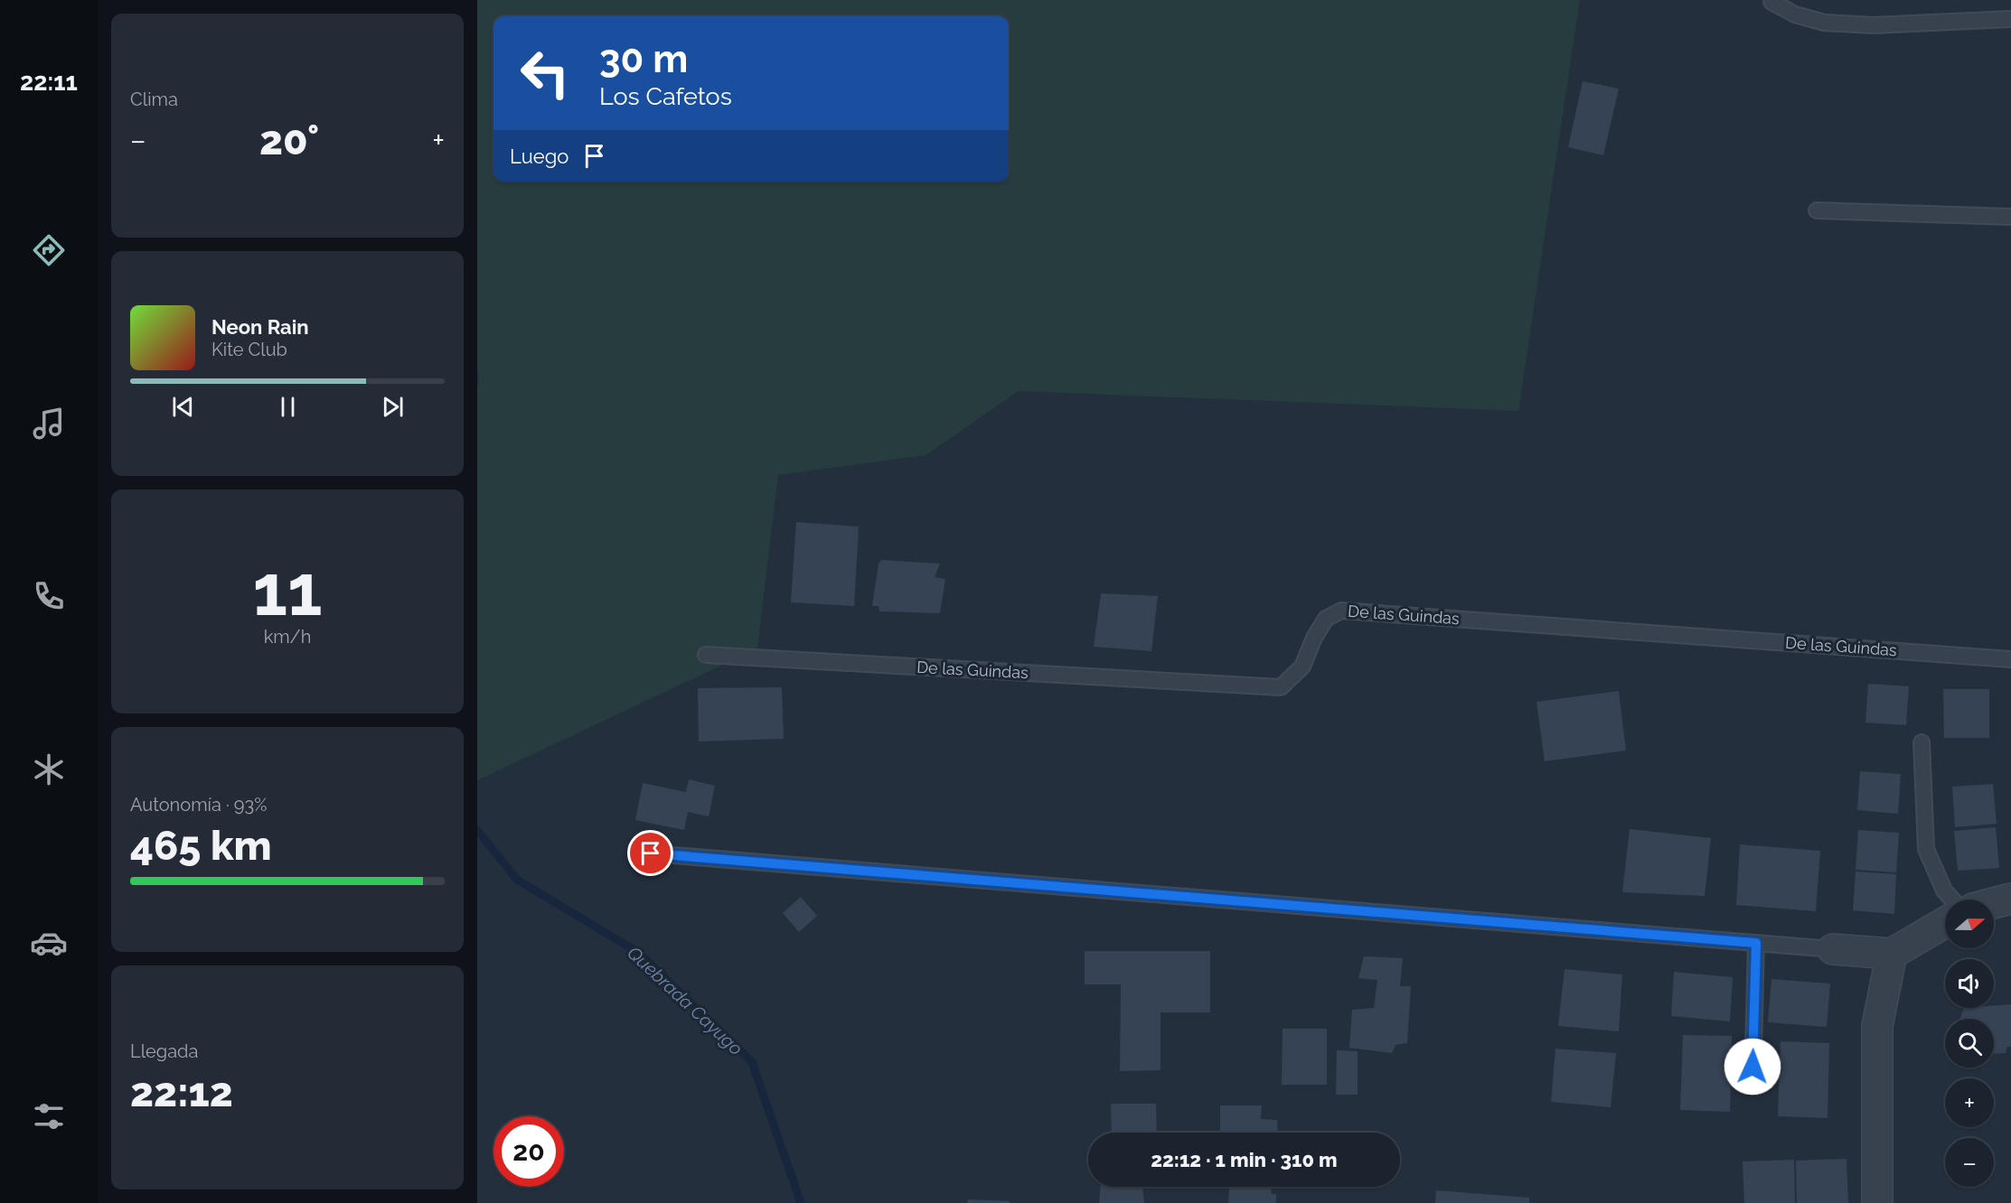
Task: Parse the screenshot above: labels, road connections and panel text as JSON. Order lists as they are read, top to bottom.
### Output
{
  "streets": {
    "lane": ["De las Guindas"]
  },
  "water": ["Quebrada Cayugo"],
  "north": "right",
  "page": {
    "tabs": "22:11",
    "tile": [
      "Clima",
      ["11", "km/h"],
      ["Autonomía · 93%", "465 km"],
      ["Llegada", "22:12"]
    ],
    "turn": ["30 m", "Los Cafetos"],
    "heat": ["−", "20°", "+"],
    "then": "Luego",
    "song": ["Neon Rain", "Kite Club"],
    "map_buttons": ["+", "−"],
    "limit": "20",
    "trip": "22:12 · 1 min · 310 m"
  }
}
